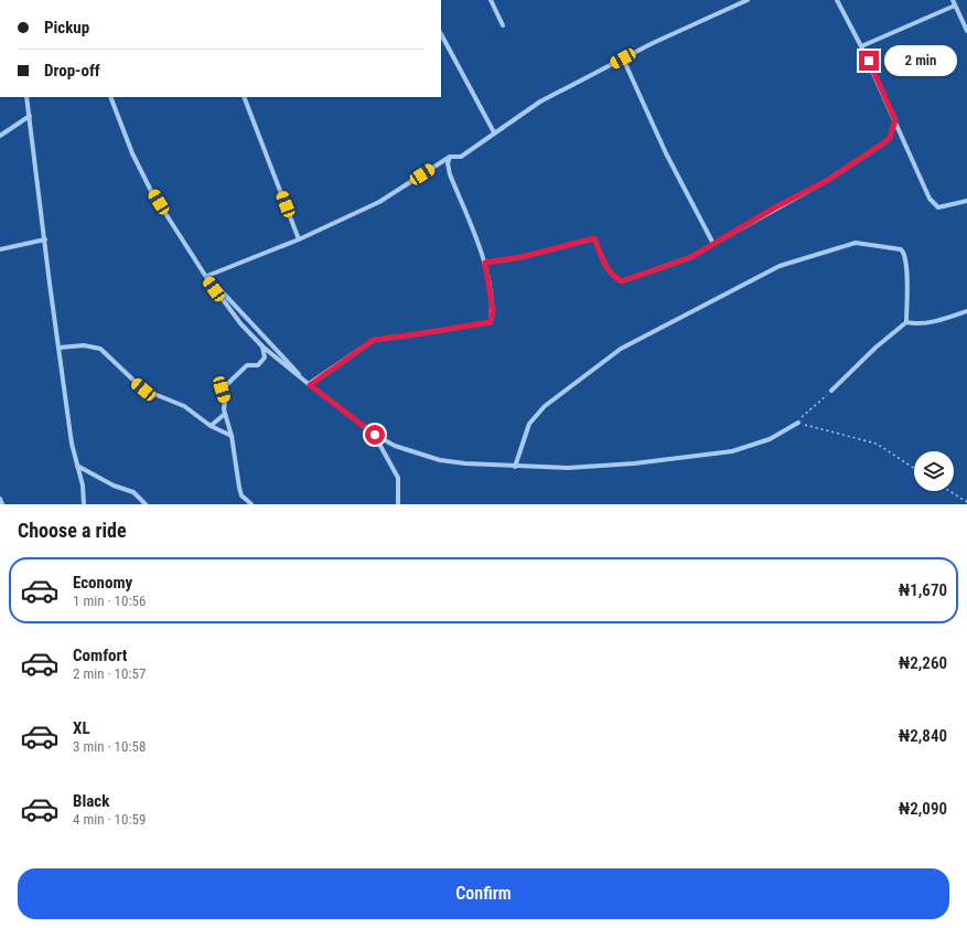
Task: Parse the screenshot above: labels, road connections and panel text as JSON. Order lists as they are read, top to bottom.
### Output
{
  "page": {
    "banner": ["Pickup", "Drop-off"],
    "bubble": "2 min",
    "heading": "Choose a ride",
    "list": [
      {
        "name": "Economy",
        "note": "1 min · 10:56",
        "value": "₦1,670"
      },
      {
        "name": "Comfort",
        "note": "2 min · 10:57",
        "value": "₦2,260"
      },
      {
        "name": "XL",
        "note": "3 min · 10:58",
        "value": "₦2,840"
      },
      {
        "name": "Black",
        "note": "4 min · 10:59",
        "value": "₦2,090"
      }
    ],
    "buttons": "Confirm"
  }
}
